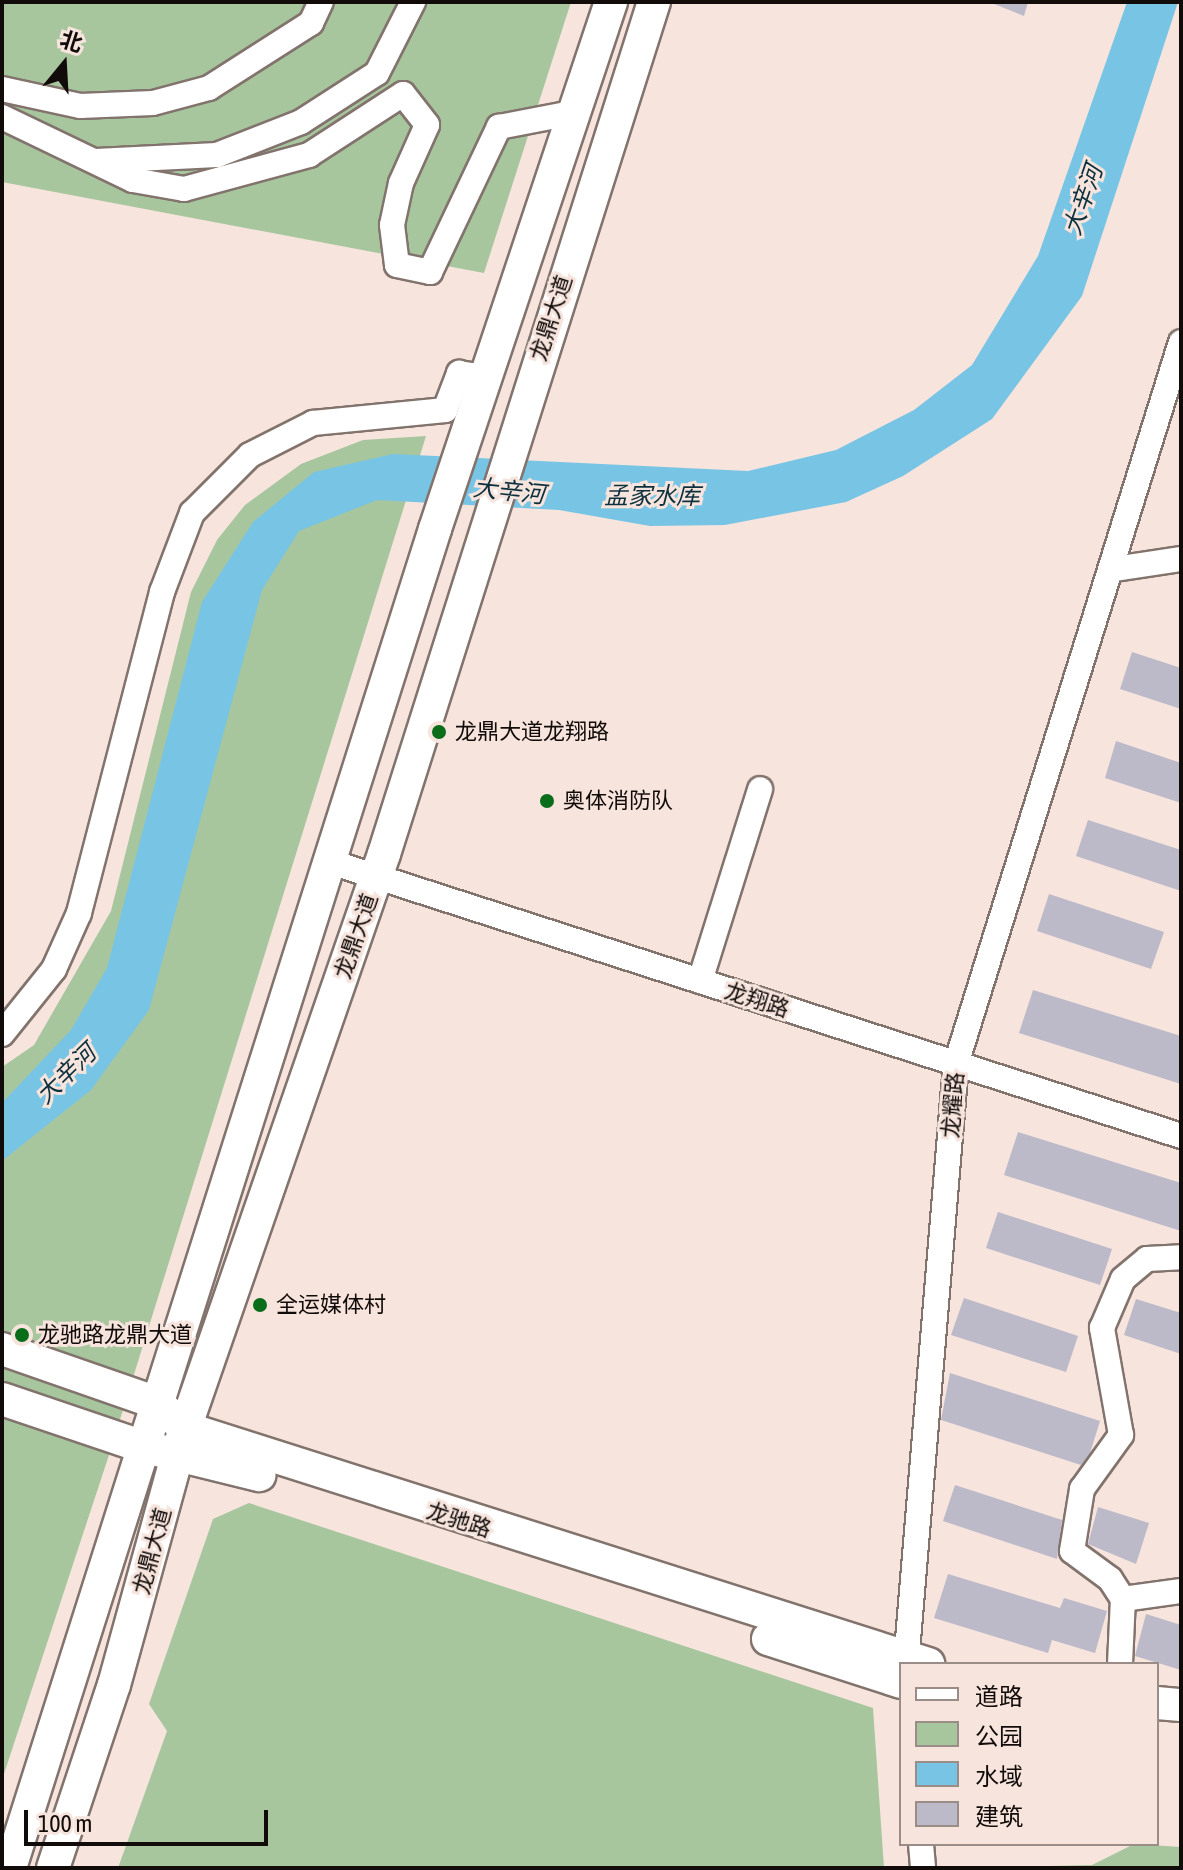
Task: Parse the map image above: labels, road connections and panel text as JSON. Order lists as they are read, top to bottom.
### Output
{
  "streets": {
    "main road": ["龙鼎大道", "龙驰路"],
    "street": ["龙翔路", "龙耀路"]
  },
  "crossings": [
    ["龙鼎大道", "龙翔路"],
    ["龙鼎大道", "龙驰路"],
    ["龙翔路", "龙耀路"]
  ],
  "water": ["大辛河", "孟家水库"],
  "places": [
    "龙鼎大道龙翔路",
    "奥体消防队",
    "全运媒体村",
    "龙驰路龙鼎大道"
  ],
  "legend": [
    "道路",
    "公园",
    "水域",
    "建筑"
  ],
  "scale_bar": "100 m",
  "north": "top"
}
